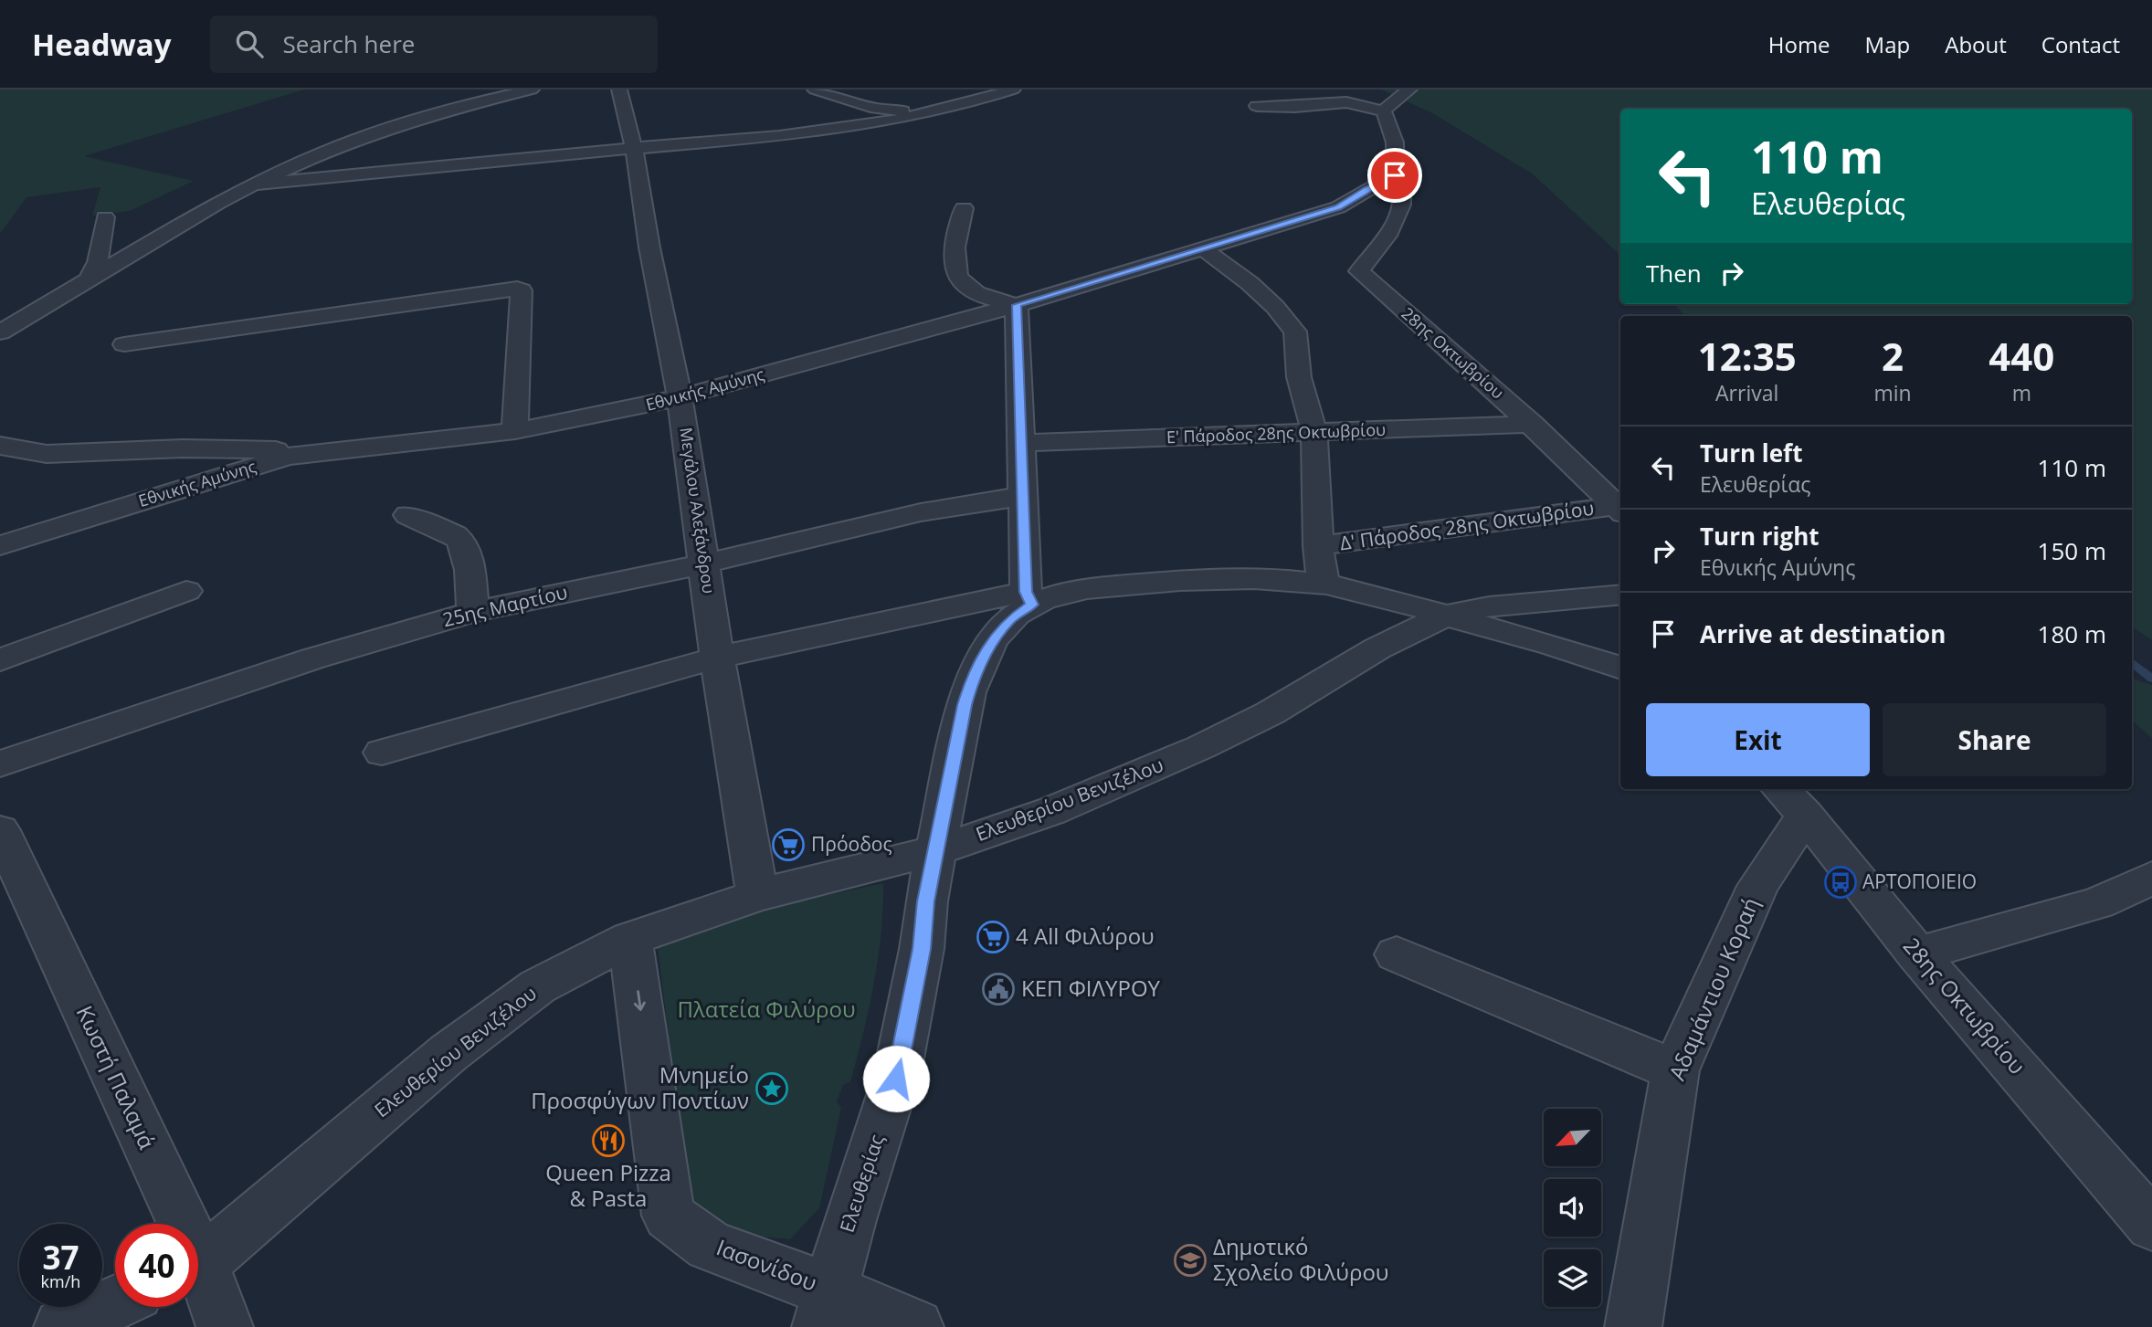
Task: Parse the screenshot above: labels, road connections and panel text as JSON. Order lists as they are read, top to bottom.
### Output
{
  "streets": {
    "street": [
      "28ης Οκτωβρίου",
      "Εθνικής Αμύνης",
      "Ε' Πάροδος 28ης Οκτωβρίου",
      "Μεγάλου Αλεξάνδρου",
      "Δ' Πάροδος 28ης Οκτωβρίου",
      "25ης Μαρτίου",
      "Ελευθερίου Βενιζέλου",
      "Αδαμάντιου Κοραή",
      "Κωστή Παλαμά",
      "Ελευθερίας",
      "Ιασονίδου"
    ]
  },
  "crossings": [
    ["28ης Οκτωβρίου", "Εθνικής Αμύνης"],
    ["28ης Οκτωβρίου", "Ε' Πάροδος 28ης Οκτωβρίου"],
    ["28ης Οκτωβρίου", "Δ' Πάροδος 28ης Οκτωβρίου"],
    ["28ης Οκτωβρίου", "Αδαμάντιου Κοραή"],
    ["Εθνικής Αμύνης", "Μεγάλου Αλεξάνδρου"],
    ["Μεγάλου Αλεξάνδρου", "25ης Μαρτίου"],
    ["Μεγάλου Αλεξάνδρου", "Ελευθερίου Βενιζέλου"],
    ["Ελευθερίου Βενιζέλου", "Ελευθερίας"],
    ["Ελευθερίου Βενιζέλου", "Ιασονίδου"],
    ["Ελευθερίας", "Ιασονίδου"]
  ],
  "one_way": ["Ιασονίδου"],
  "parks": ["Πλατεία Φιλύρου"],
  "places": {
    "supermarket": ["Πρόοδος", "4 All Φιλύρου"],
    "bus stop": ["ΑΡΤΟΠΟΙΕΙΟ"],
    "public building": ["ΚΕΠ ΦΙΛΥΡΟΥ"],
    "place": ["Μνημείο Προσφύγων Ποντίων"],
    "restaurant": ["Queen Pizza & Pasta"],
    "school or university": ["Δημοτικό Σχολείο Φιλύρου"]
  },
  "north": "bottom left",
  "page": {
    "header": "Headway",
    "search": "Search here",
    "nav": [
      "Home",
      "Map",
      "About",
      "Contact"
    ],
    "turn": ["110 m", "Ελευθερίας"],
    "then": "Then",
    "eta": [
      "12:35",
      "Arrival",
      "2",
      "min",
      "440",
      "m"
    ],
    "list": [
      {
        "name": "Turn left",
        "note": "Ελευθερίας",
        "value": "110 m"
      },
      {
        "name": "Turn right",
        "note": "Εθνικής Αμύνης",
        "value": "150 m"
      },
      {
        "name": "Arrive at destination",
        "value": "180 m"
      }
    ],
    "buttons": ["Exit", "Share"],
    "speed": "37 km/h",
    "limit": "40"
  }
}
